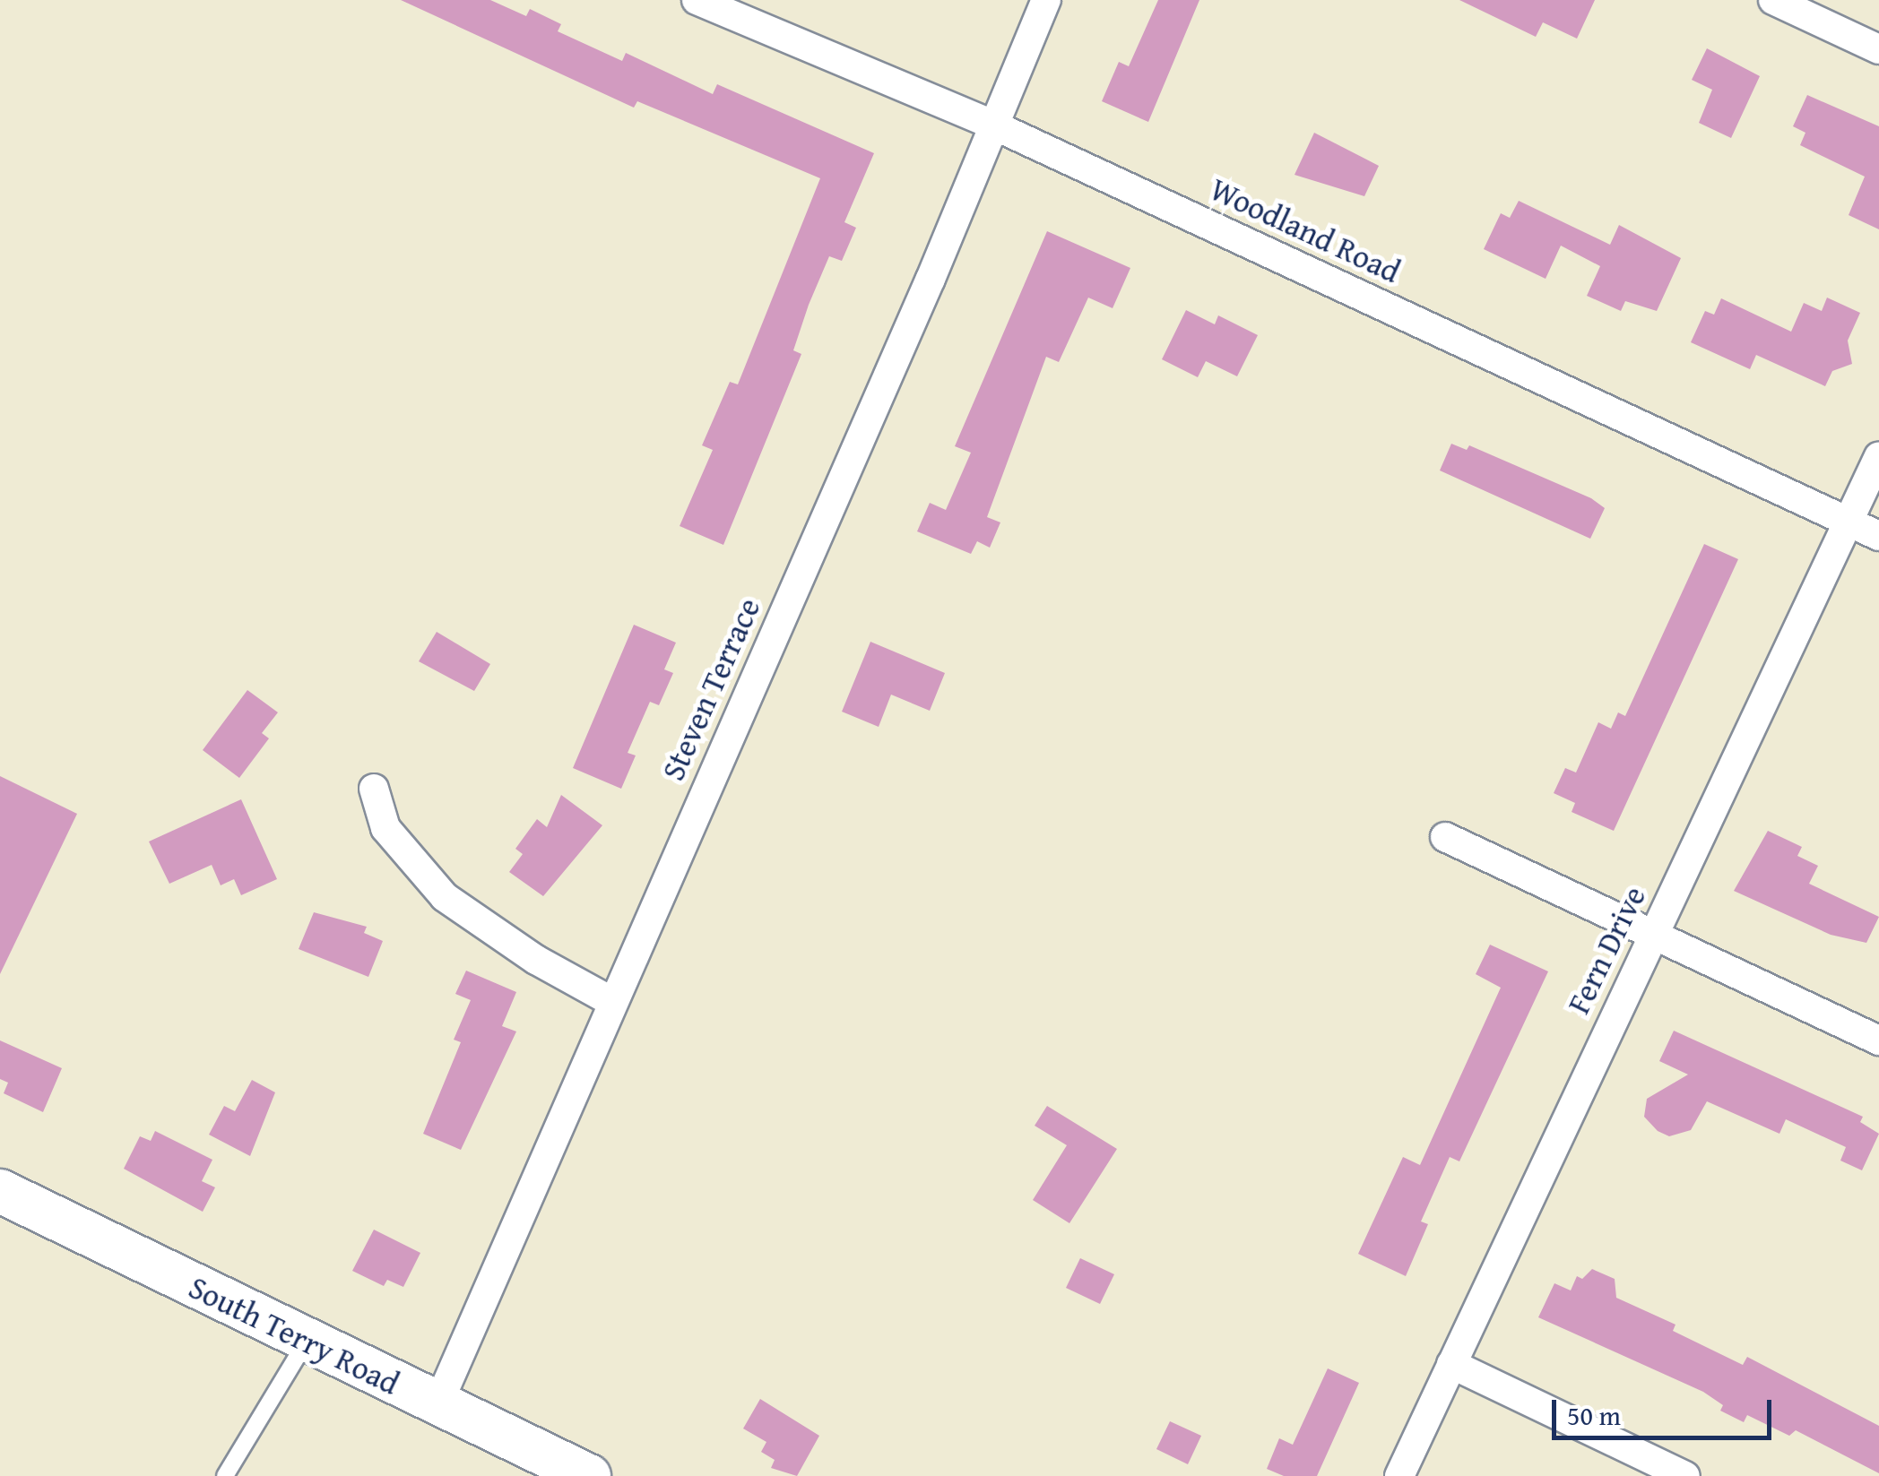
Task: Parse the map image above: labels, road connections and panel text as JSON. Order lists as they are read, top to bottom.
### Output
{
  "streets": {
    "street": [
      "Woodland Road",
      "Steven Terrace",
      "Fern Drive",
      "South Terry Road"
    ]
  },
  "crossings": [
    ["Woodland Road", "Steven Terrace"],
    ["Woodland Road", "Fern Drive"],
    ["Steven Terrace", "South Terry Road"]
  ],
  "scale_bar": "50 m"
}
